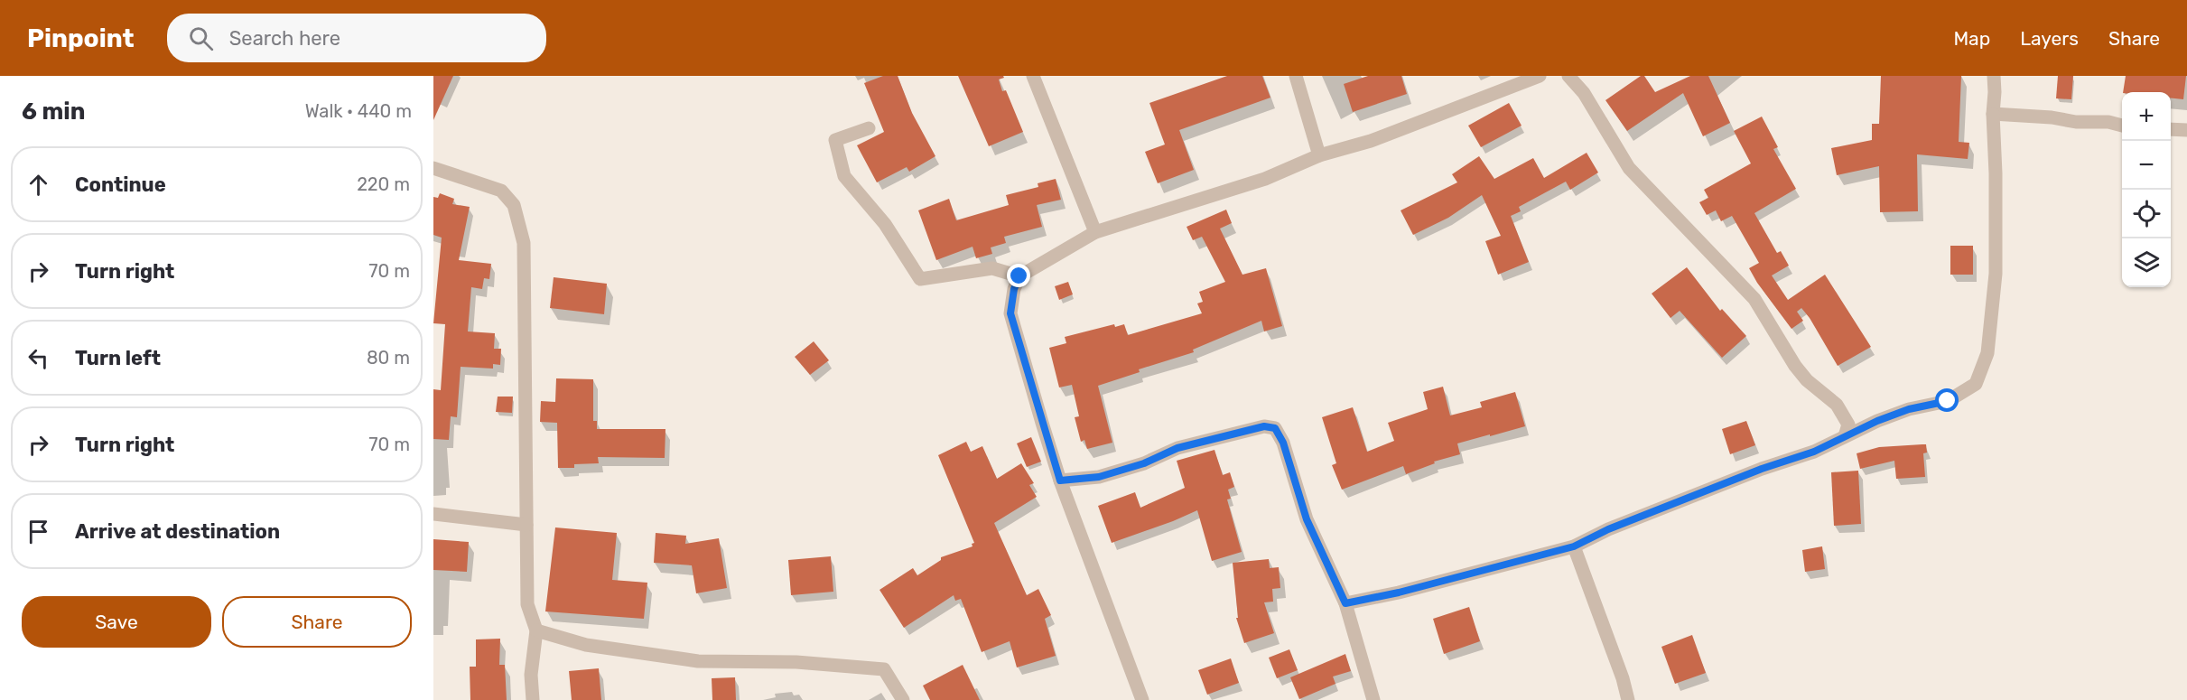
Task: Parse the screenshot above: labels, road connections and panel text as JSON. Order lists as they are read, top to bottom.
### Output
{
  "page": {
    "header": "Pinpoint",
    "search": "Search here",
    "nav": ["Map", "Layers", "Share"],
    "heading": ["6 min", "Walk · 440 m"],
    "map_buttons": ["+", "−"],
    "list": [
      ["Continue", "220 m"],
      ["Turn right", "70 m"],
      ["Turn left", "80 m"],
      ["Turn right", "70 m"],
      "Arrive at destination"
    ],
    "buttons": ["Save", "Share"]
  }
}
